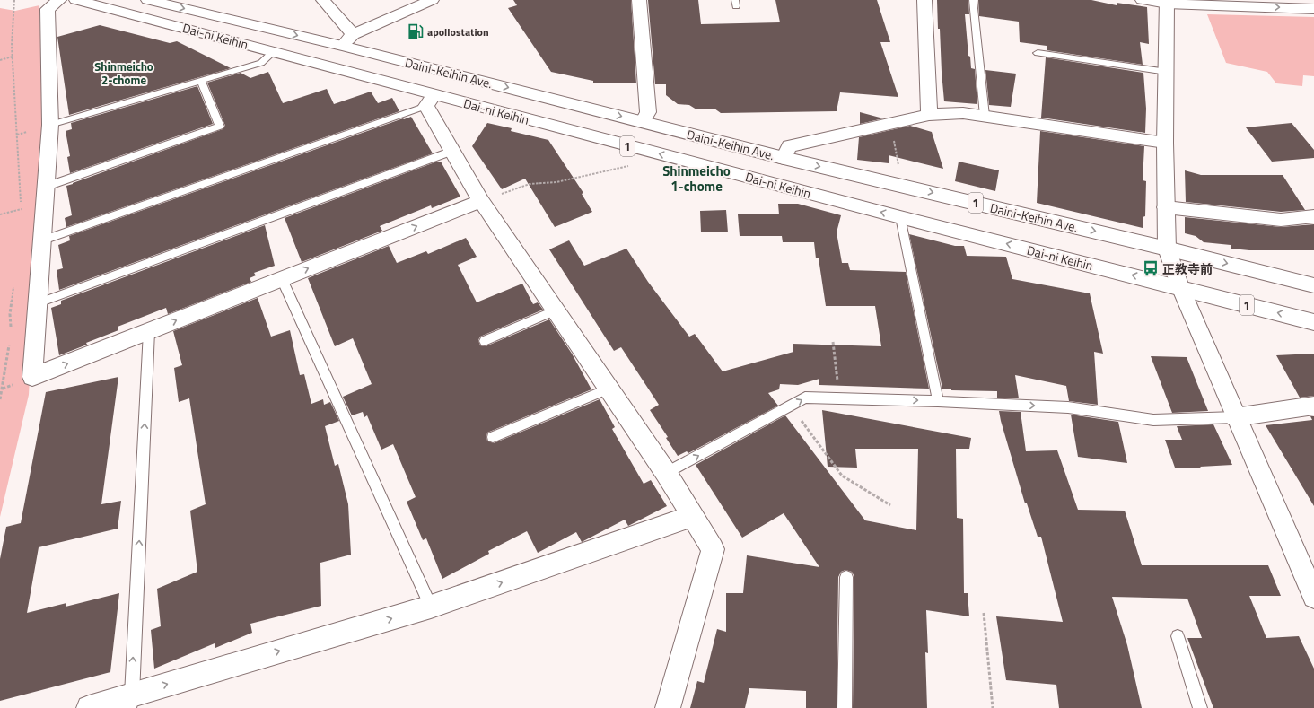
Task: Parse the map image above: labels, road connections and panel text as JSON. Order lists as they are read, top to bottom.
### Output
{
  "streets": {
    "main road": ["Dai-ni Keihin", "Daini-Keihin Ave.", "1"]
  },
  "districts": ["Shinmeicho 2-chome", "Shinmeicho 1-chome"],
  "places": {
    "fuel station": ["apollostation"],
    "bus stop": ["正教寺前"]
  }
}
